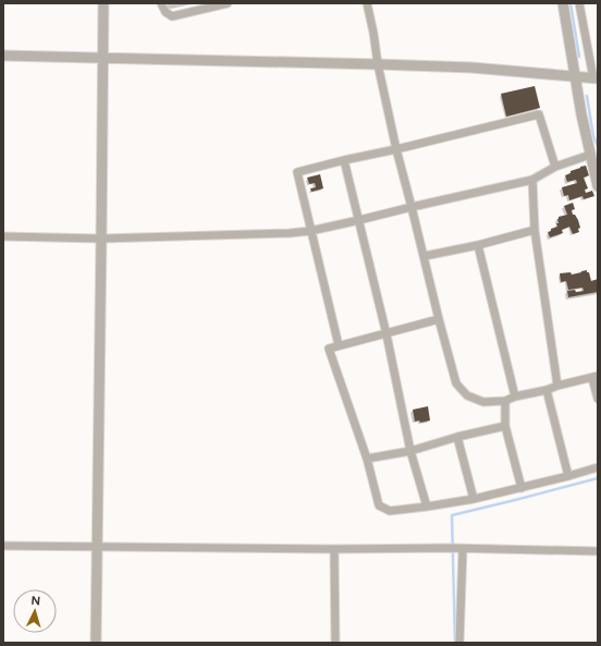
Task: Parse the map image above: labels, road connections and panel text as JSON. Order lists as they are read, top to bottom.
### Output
{
  "north": "top"
}
